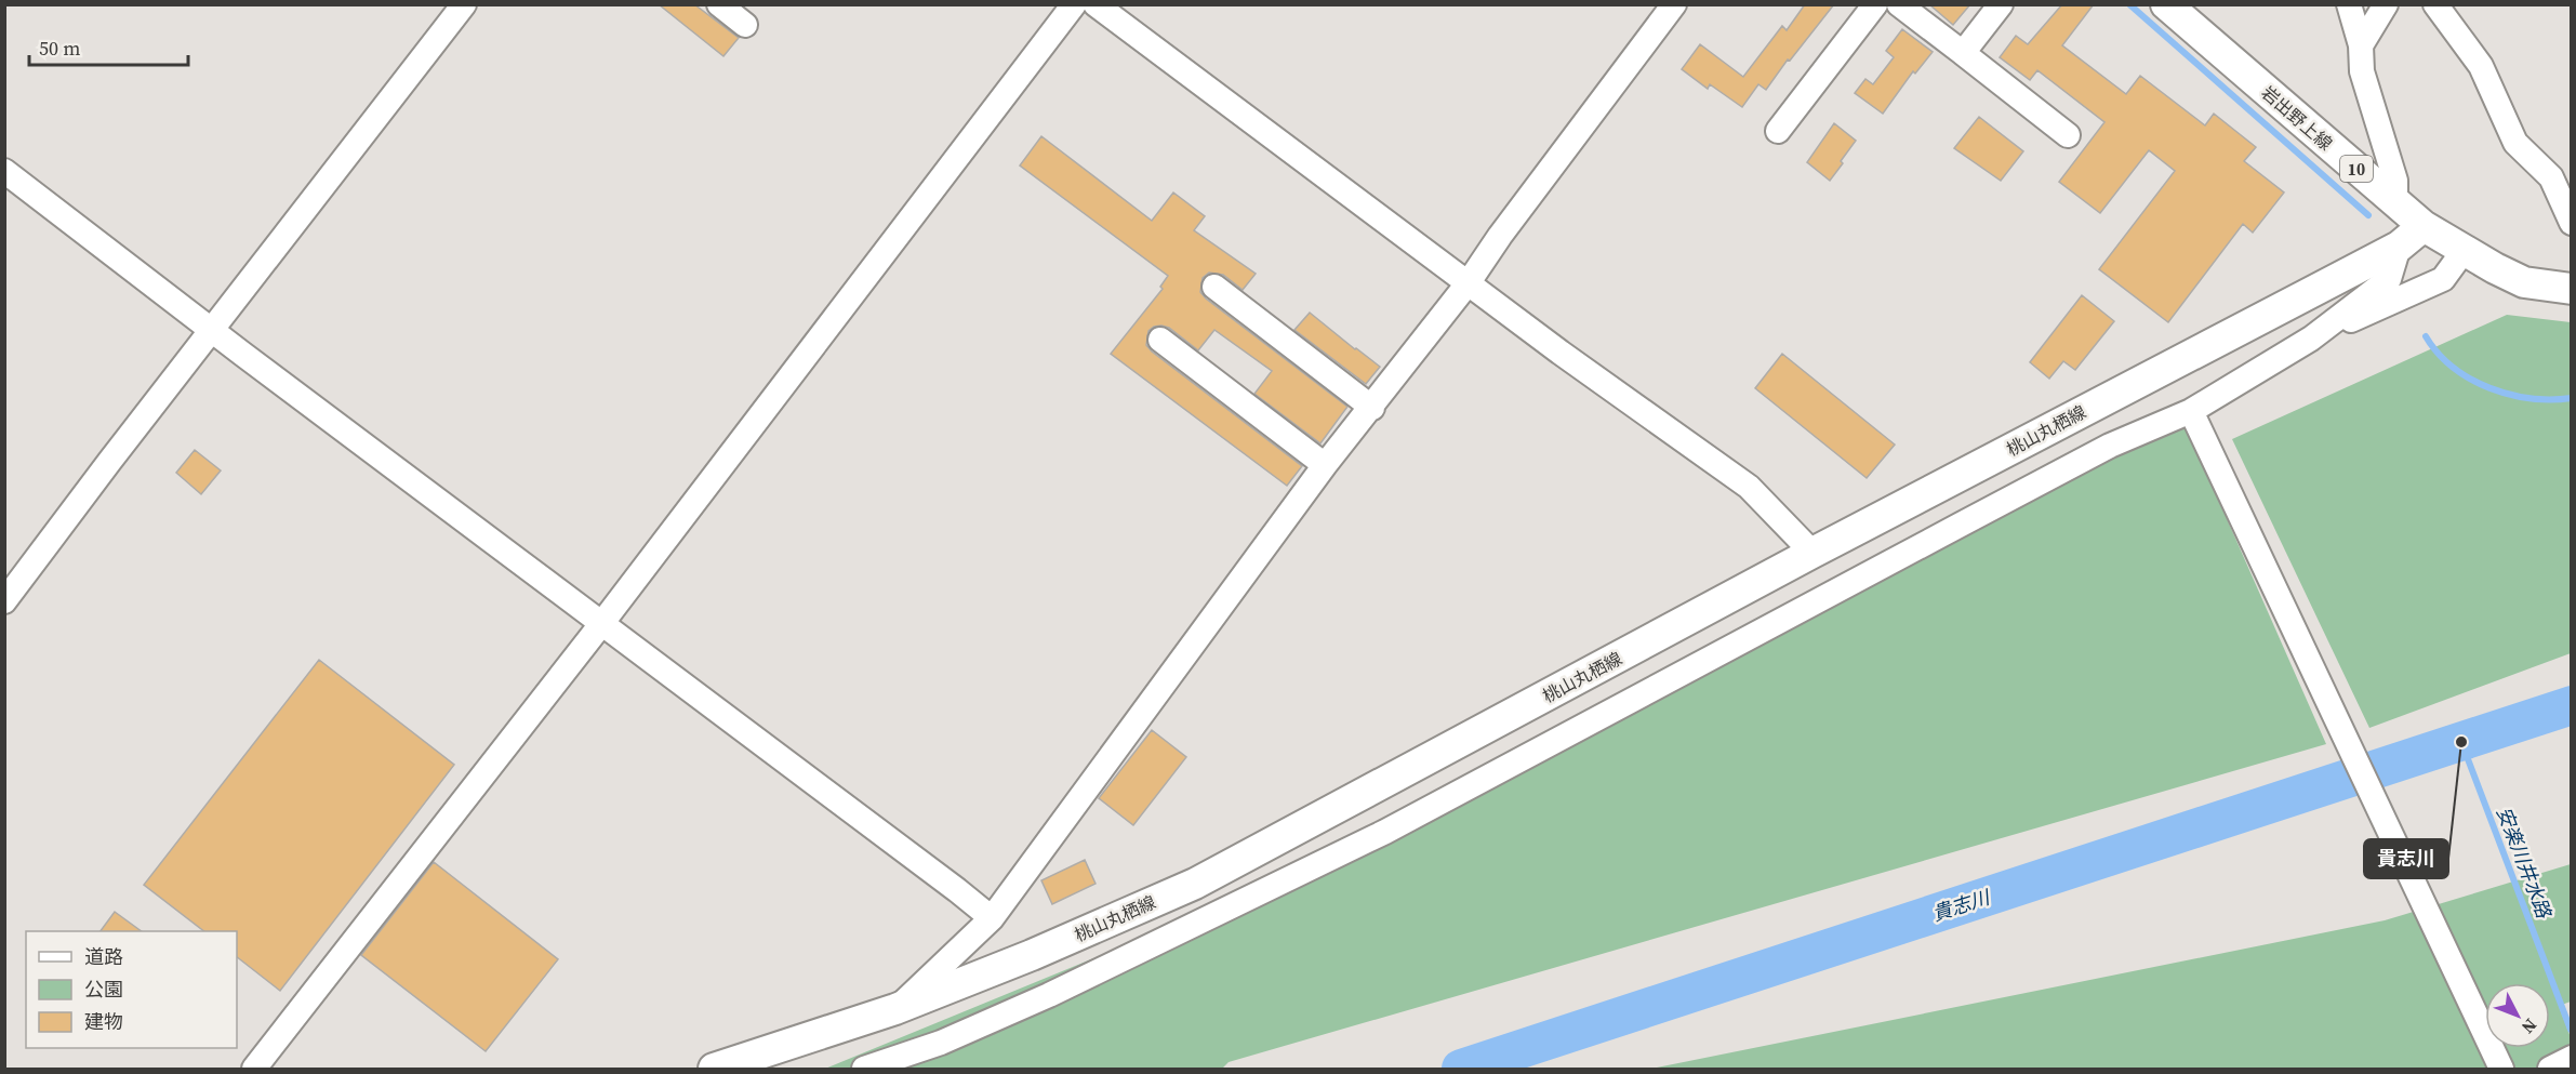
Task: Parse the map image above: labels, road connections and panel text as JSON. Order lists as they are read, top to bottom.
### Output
{
  "streets": {
    "main road": ["岩出野上線", "10", "桃山丸栖線"]
  },
  "crossings": [
    ["岩出野上線", "桃山丸栖線"]
  ],
  "water": ["安楽川井水路", "貴志川"],
  "places": ["貴志川"],
  "legend": ["道路", "公園", "建物"],
  "scale_bar": "50 m",
  "north": "bottom right"
}
